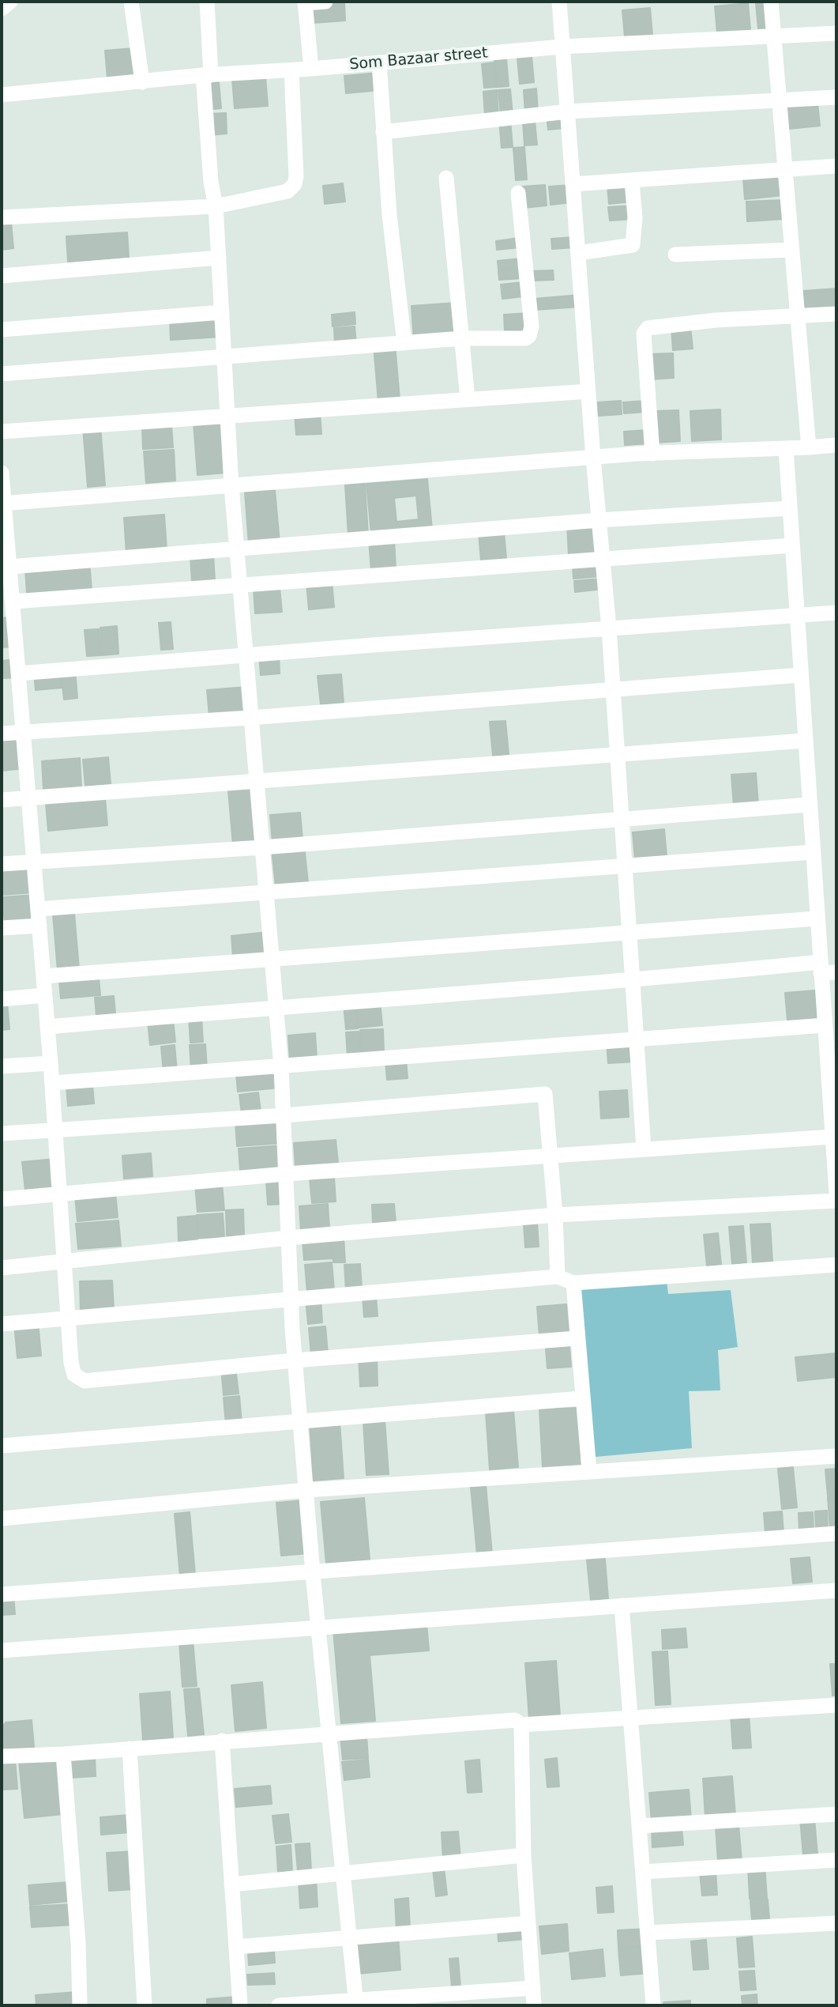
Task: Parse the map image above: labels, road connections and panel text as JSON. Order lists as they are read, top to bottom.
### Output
{
  "streets": {
    "street": ["Som Bazaar street"]
  }
}
